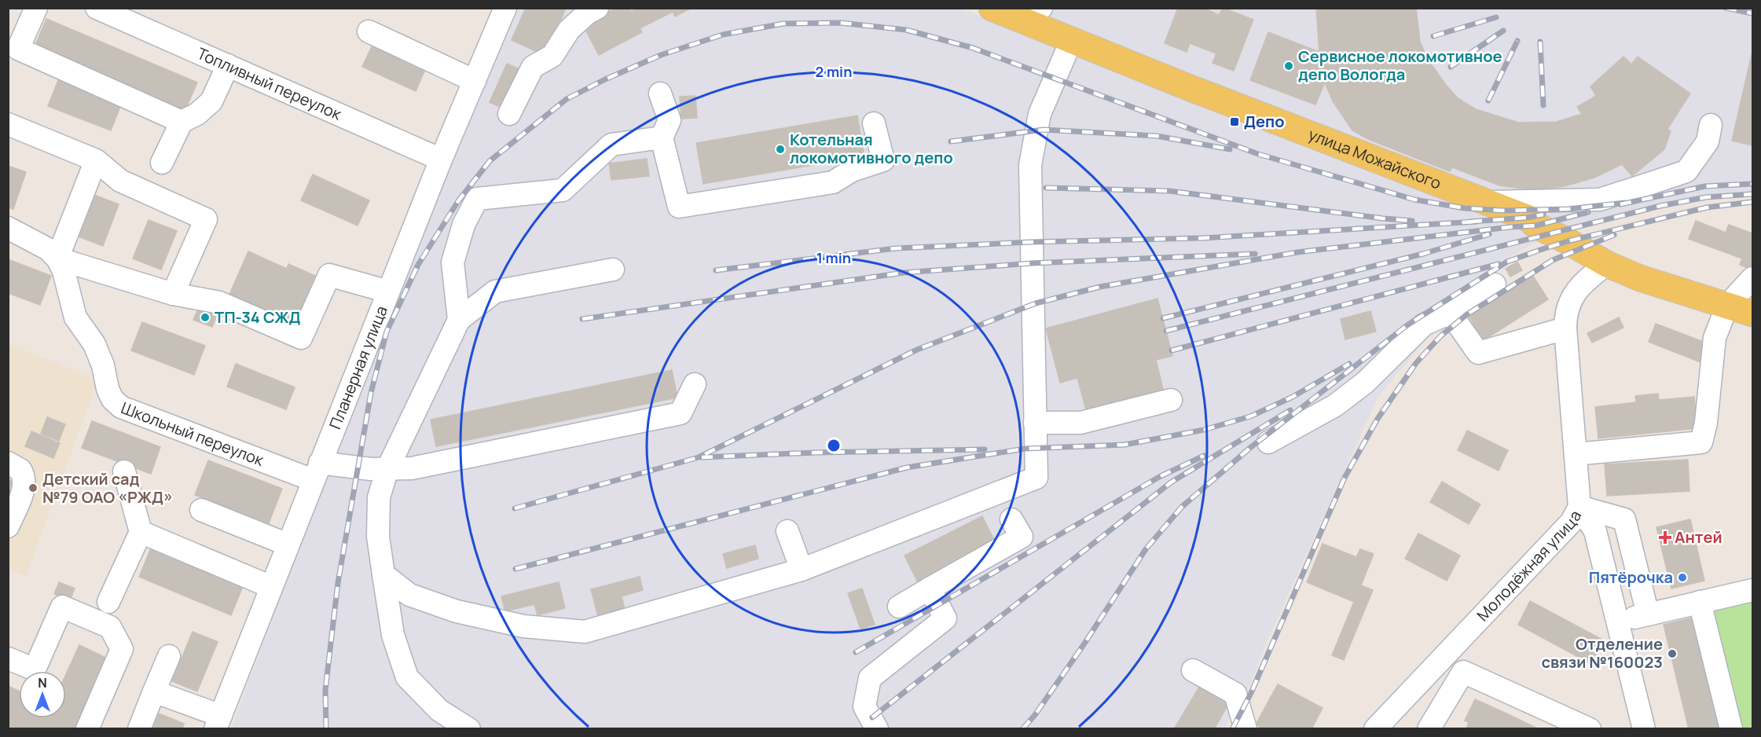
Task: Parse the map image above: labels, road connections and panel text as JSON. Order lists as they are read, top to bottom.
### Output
{
  "streets": {
    "main road": ["улица Можайского"],
    "street": [
      "Топливный переулок",
      "Планерная улица",
      "Школьный переулок",
      "Молодёжная улица"
    ]
  },
  "crossings": [
    ["Топливный переулок", "Планерная улица"],
    ["улица Можайского", "Молодёжная улица"],
    ["Планерная улица", "Школьный переулок"]
  ],
  "places": {
    "other": [
      "Сервисное локомотивное депо Вологда",
      "Котельная локомотивного депо",
      "ТП-34 СЖД",
      "Детский сад №79 ОАО «РЖД»",
      "Пятёрочка",
      "Отделение связи №160023"
    ],
    "transit": ["Депо"],
    "health": ["Антей"]
  },
  "north": "top",
  "rings": ["2 min", "1 min"]
}
